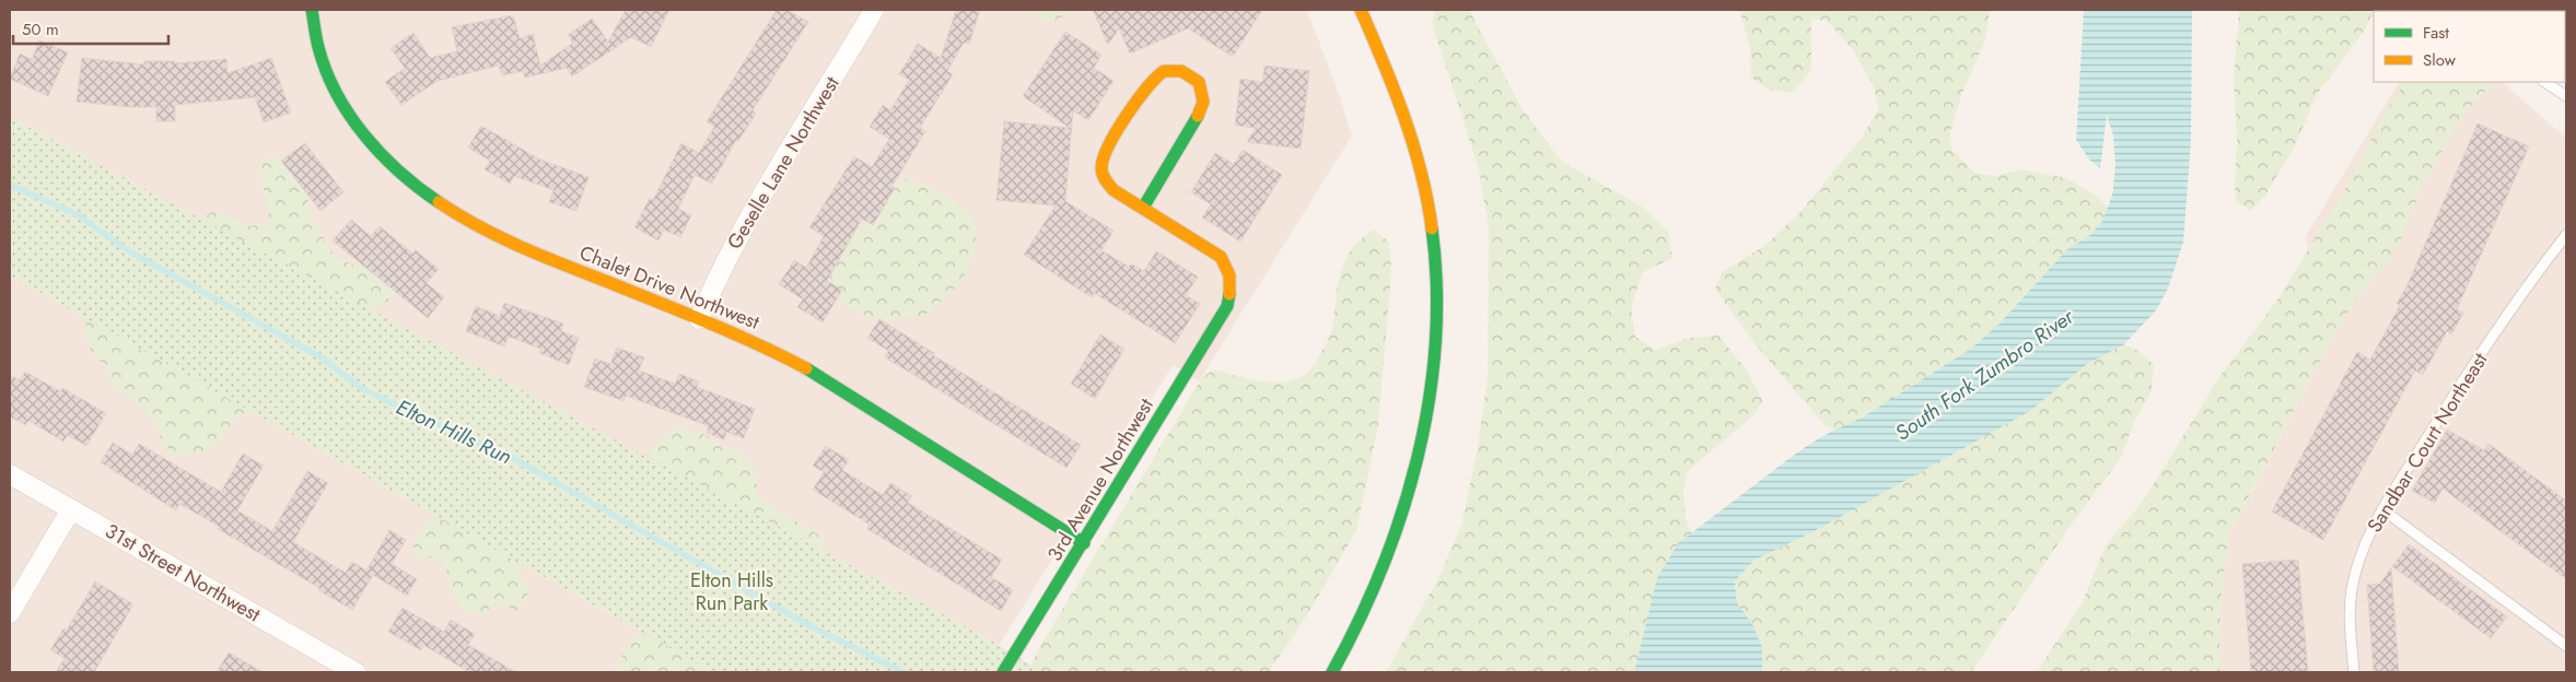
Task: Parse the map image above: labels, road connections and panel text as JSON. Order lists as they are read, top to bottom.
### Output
{
  "streets": {
    "street": [
      "Geselle Lane Northwest",
      "Chalet Drive Northwest",
      "3rd Avenue Northwest",
      "31st Street Northwest"
    ],
    "lane": ["Sandbar Court Northeast"]
  },
  "crossings": [
    ["Geselle Lane Northwest", "Chalet Drive Northwest"],
    ["Chalet Drive Northwest", "3rd Avenue Northwest"]
  ],
  "water": ["South Fork Zumbro River", "Elton Hills Run"],
  "parks": ["Elton Hills Run Park"],
  "legend": ["Fast", "Slow"],
  "scale_bar": "50 m"
}
